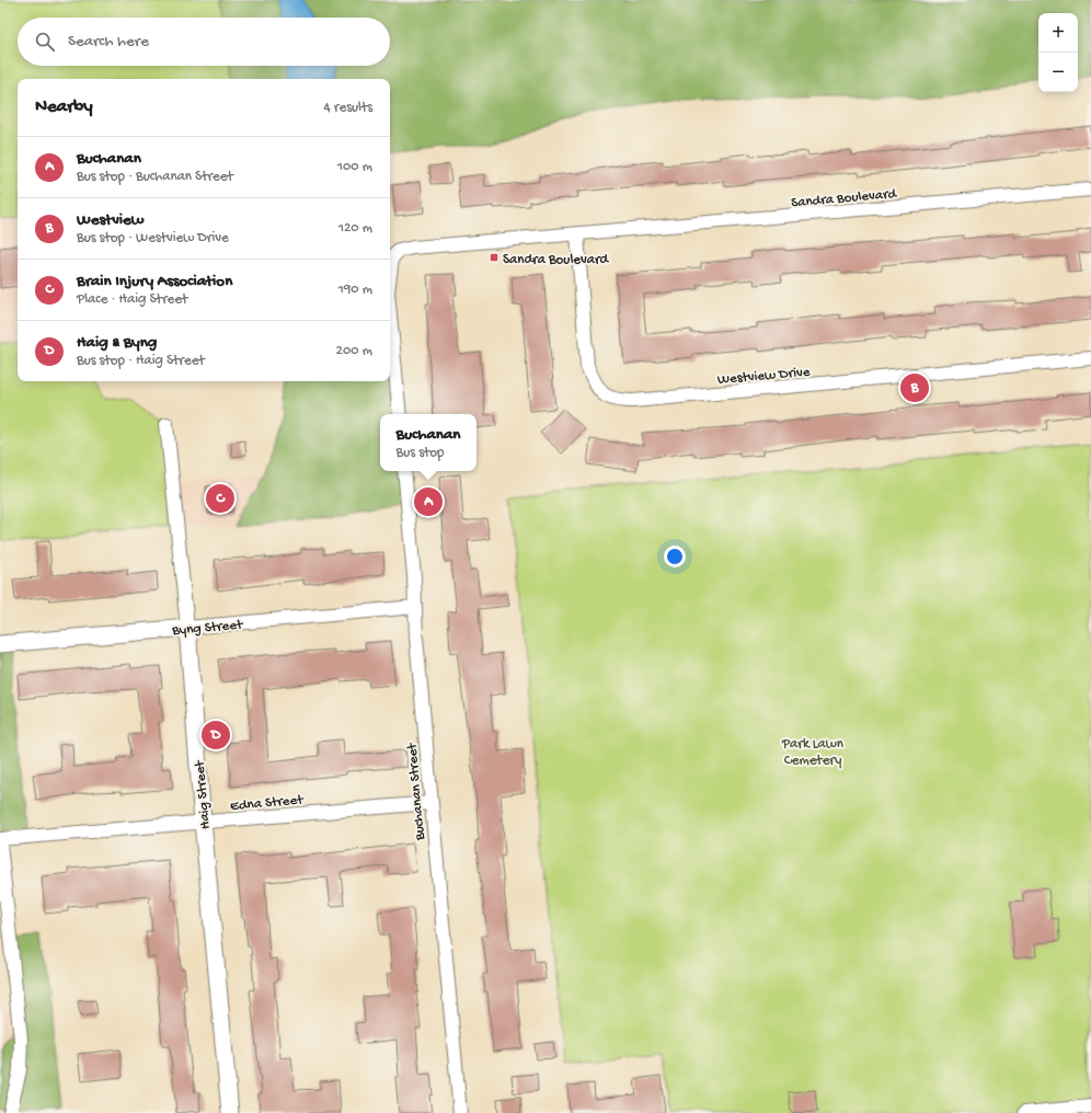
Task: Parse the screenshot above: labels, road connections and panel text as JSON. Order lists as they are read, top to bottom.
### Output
{
  "streets": {
    "street": [
      "Sandra Boulevard",
      "Westview Drive",
      "Byng Street",
      "Buchanan Street",
      "Haig Street",
      "Edna Street"
    ]
  },
  "crossings": [
    ["Sandra Boulevard", "Westview Drive"],
    ["Byng Street", "Buchanan Street"],
    ["Byng Street", "Haig Street"],
    ["Buchanan Street", "Edna Street"],
    ["Haig Street", "Edna Street"]
  ],
  "parks": ["Park Lawn Cemetery"],
  "places": {
    "transit": ["Sandra Boulevard"]
  },
  "page": {
    "map_buttons": ["+", "−"],
    "search": "Search here",
    "heading": ["Nearby", "4 results"],
    "list": [
      {
        "mark": "A",
        "name": "Buchanan",
        "note": "Bus stop · Buchanan Street",
        "value": "100 m"
      },
      {
        "mark": "B",
        "name": "Westview",
        "note": "Bus stop · Westview Drive",
        "value": "120 m"
      },
      {
        "mark": "C",
        "name": "Brain Injury Association",
        "note": "Place · Haig Street",
        "value": "190 m"
      },
      {
        "mark": "D",
        "name": "Haig & Byng",
        "note": "Bus stop · Haig Street",
        "value": "200 m"
      }
    ],
    "pins": [
      "B",
      "C",
      "A",
      "D"
    ],
    "popup": ["Buchanan", "Bus stop"]
  }
}
